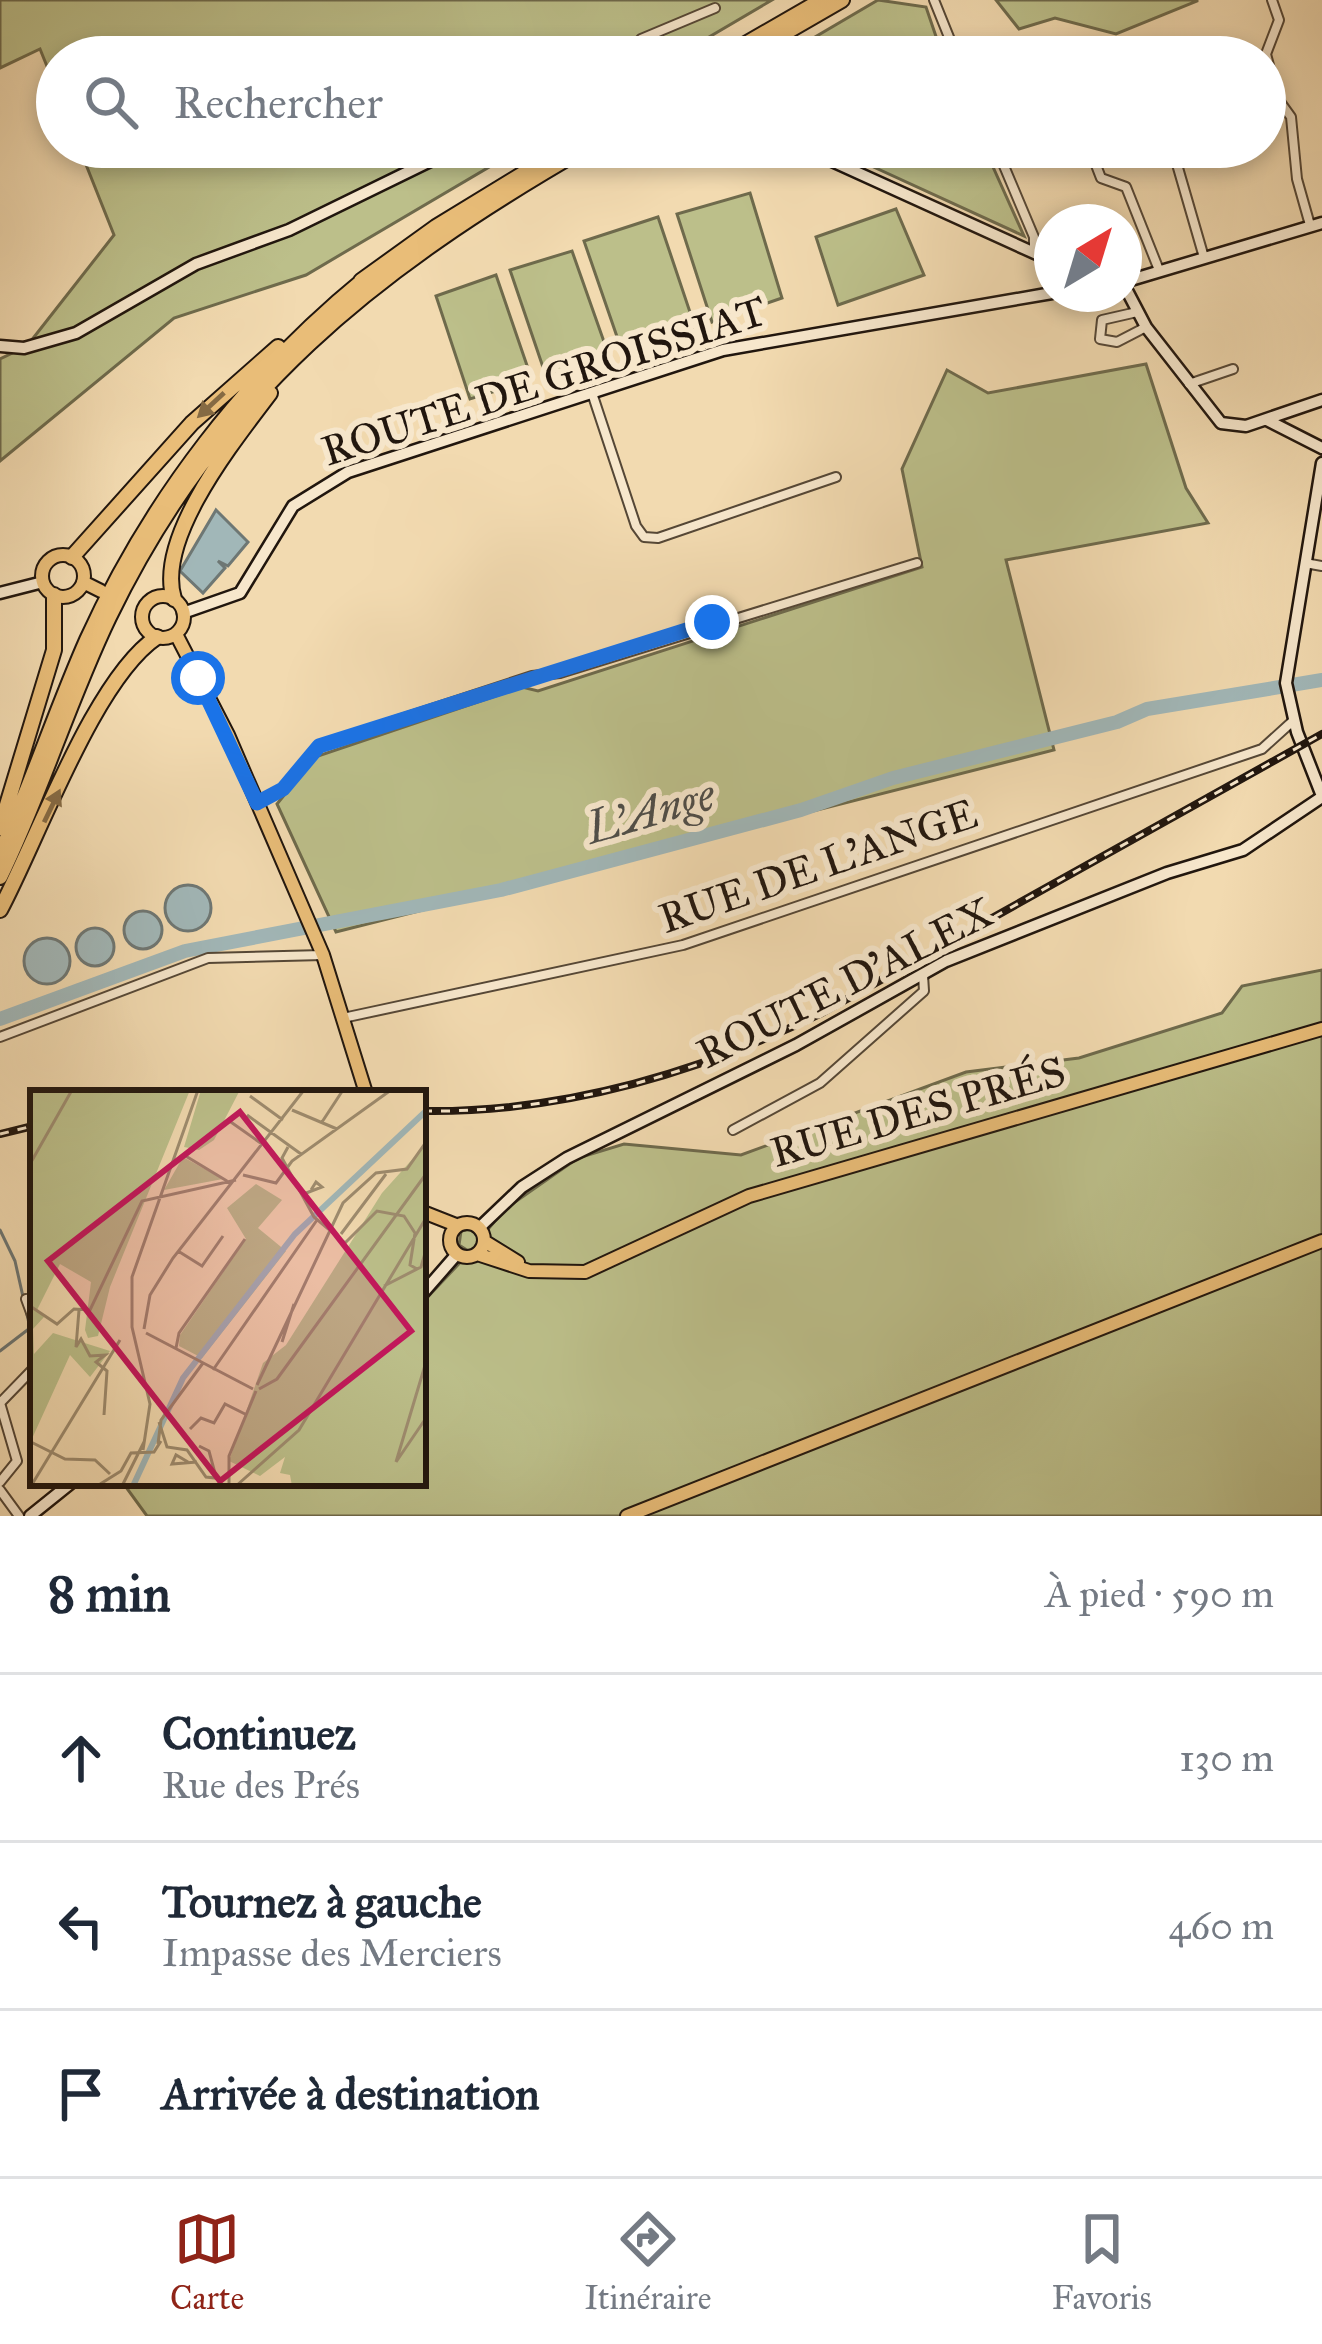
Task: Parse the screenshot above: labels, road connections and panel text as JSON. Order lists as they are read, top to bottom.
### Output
{
  "streets": {
    "main road": ["RUE DES PRÉS"],
    "street": ["ROUTE DE GROISSIAT", "RUE DE L'ANGE", "ROUTE D'ALEX"]
  },
  "water": ["L'Ange"],
  "north": "top right",
  "page": {
    "search": "Rechercher",
    "heading": ["8 min", "À pied · 590 m"],
    "list": [
      ["Continuez", "Rue des Prés", "130 m"],
      ["Tournez à gauche", "Impasse des Merciers", "460 m"],
      "Arrivée à destination"
    ],
    "nav": ["Carte", "Itinéraire", "Favoris"]
  }
}
